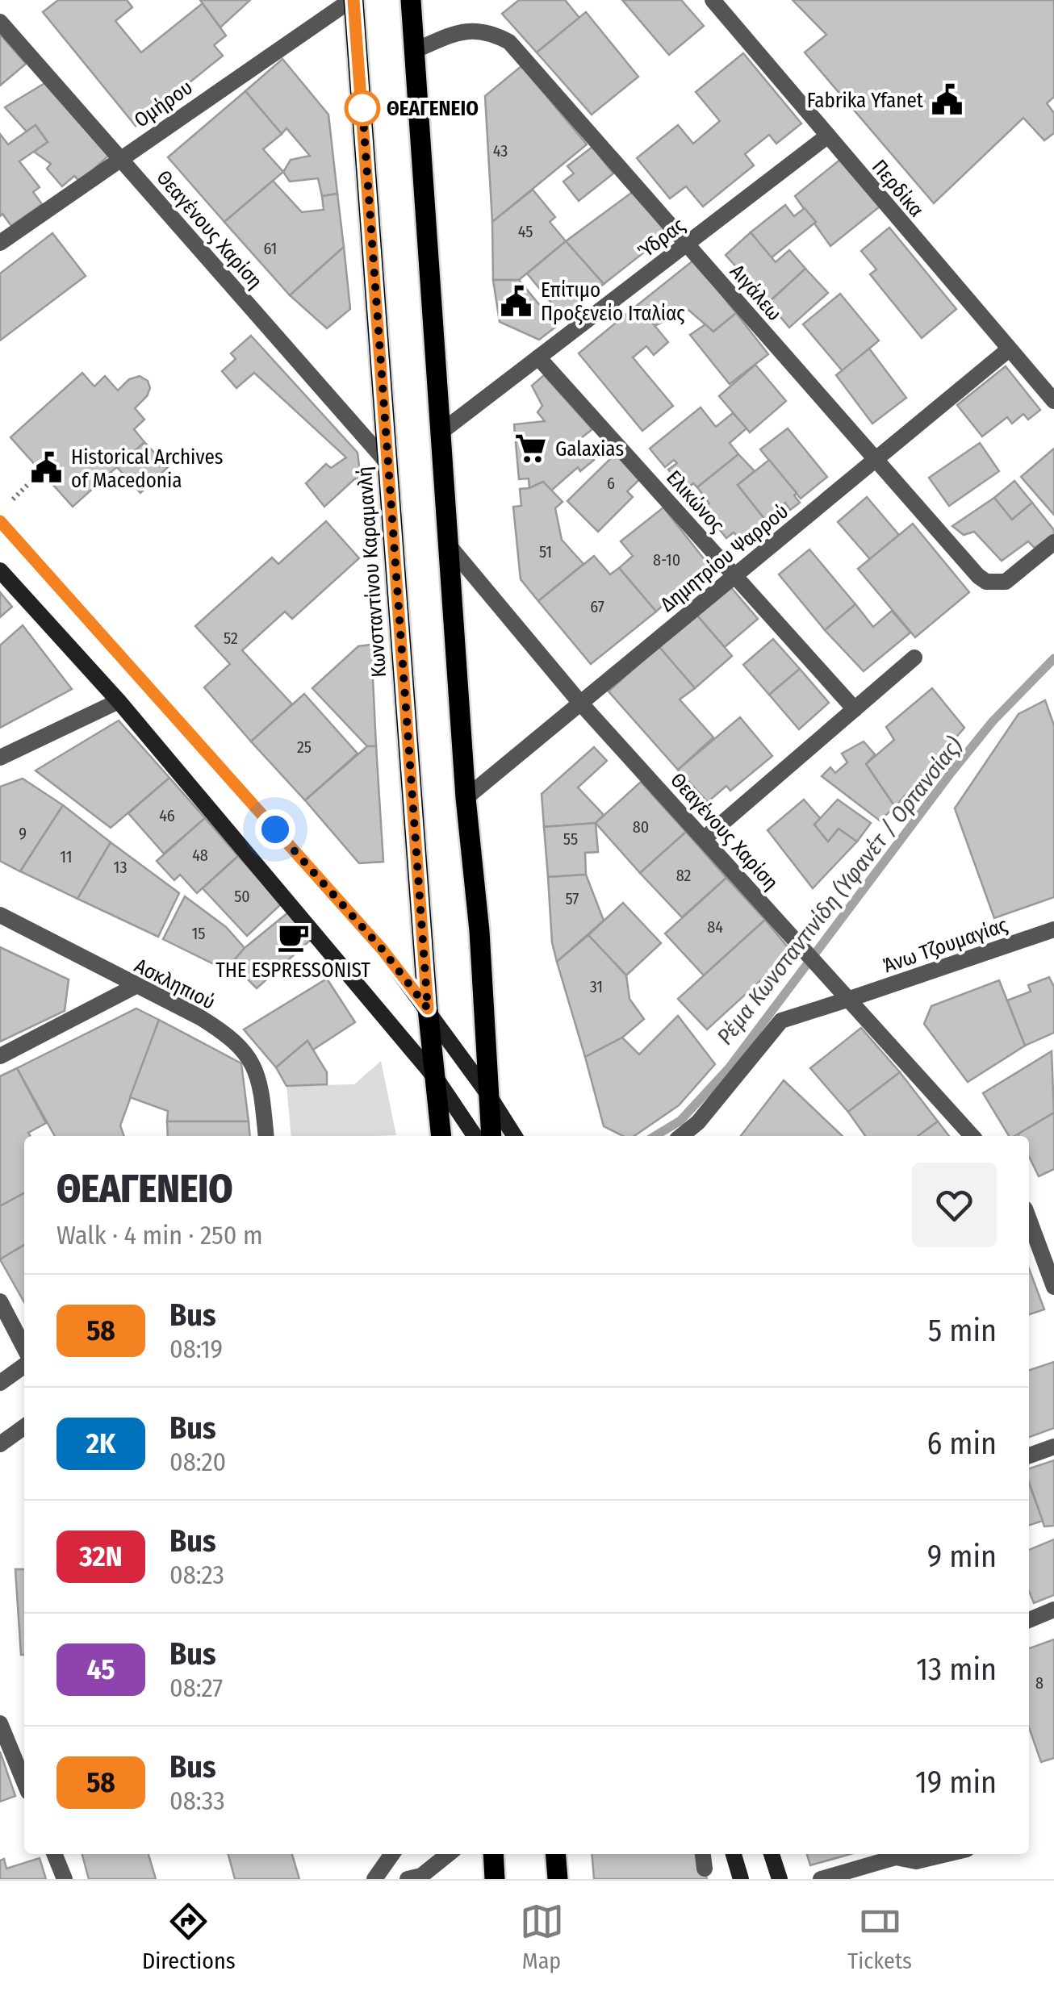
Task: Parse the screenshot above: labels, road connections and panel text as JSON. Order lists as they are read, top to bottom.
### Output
{
  "streets": {
    "main road": ["Κωνσταντίνου Καραμανλή"],
    "street": [
      "Ομήρου",
      "Περδίκα",
      "Θεαγένους Χαρίση",
      "Ύδρας",
      "Αιγάλεω",
      "Ελικώνος",
      "Δημητρίου Ψαρρού",
      "Άνω Τζουμαγίας",
      "Ασκληπιού"
    ]
  },
  "crossings": [
    ["Ομήρου", "Θεαγένους Χαρίση"],
    ["Ομήρου", "Κωνσταντίνου Καραμανλή"],
    ["Περδίκα", "Ύδρας"],
    ["Περδίκα", "Δημητρίου Ψαρρού"],
    ["Θεαγένους Χαρίση", "Δημητρίου Ψαρρού"],
    ["Θεαγένους Χαρίση", "Κωνσταντίνου Καραμανλή"],
    ["Θεαγένους Χαρίση", "Άνω Τζουμαγίας"],
    ["Ύδρας", "Αιγάλεω"],
    ["Ύδρας", "Ελικώνος"],
    ["Αιγάλεω", "Δημητρίου Ψαρρού"],
    ["Ελικώνος", "Δημητρίου Ψαρρού"]
  ],
  "water": ["Ρέμα Κωνσταντινίδη (Υφανέτ / Ορτανσίας)"],
  "places": {
    "public building": ["Fabrika Yfanet", "Επίτιμο Προξενείο Ιταλίας", "Historical Archives of Macedonia"],
    "other": ["ΘΕΑΓΕΝΕΙΟ"],
    "supermarket": ["Galaxias"],
    "cafe": ["THE ESPRESSONIST"]
  },
  "lines": ["bus line 58"],
  "house_numbers": [
    "43",
    "45",
    "61",
    "6",
    "51",
    "8-10",
    "67",
    "52",
    "25",
    "46",
    "80",
    "9",
    "55",
    "48",
    "11",
    "13",
    "82",
    "50",
    "57",
    "84",
    "15",
    "31",
    "8"
  ],
  "page": {
    "heading": ["ΘΕΑΓΕΝΕΙΟ", "Walk · 4 min · 250 m"],
    "list": [
      {
        "mark": "58",
        "name": "Bus",
        "note": "08:19",
        "value": "5 min"
      },
      {
        "mark": "2Κ",
        "name": "Bus",
        "note": "08:20",
        "value": "6 min"
      },
      {
        "mark": "32Ν",
        "name": "Bus",
        "note": "08:23",
        "value": "9 min"
      },
      {
        "mark": "45",
        "name": "Bus",
        "note": "08:27",
        "value": "13 min"
      },
      {
        "mark": "58",
        "name": "Bus",
        "note": "08:33",
        "value": "19 min"
      }
    ],
    "tabs": ["Directions", "Map", "Tickets"]
  }
}
